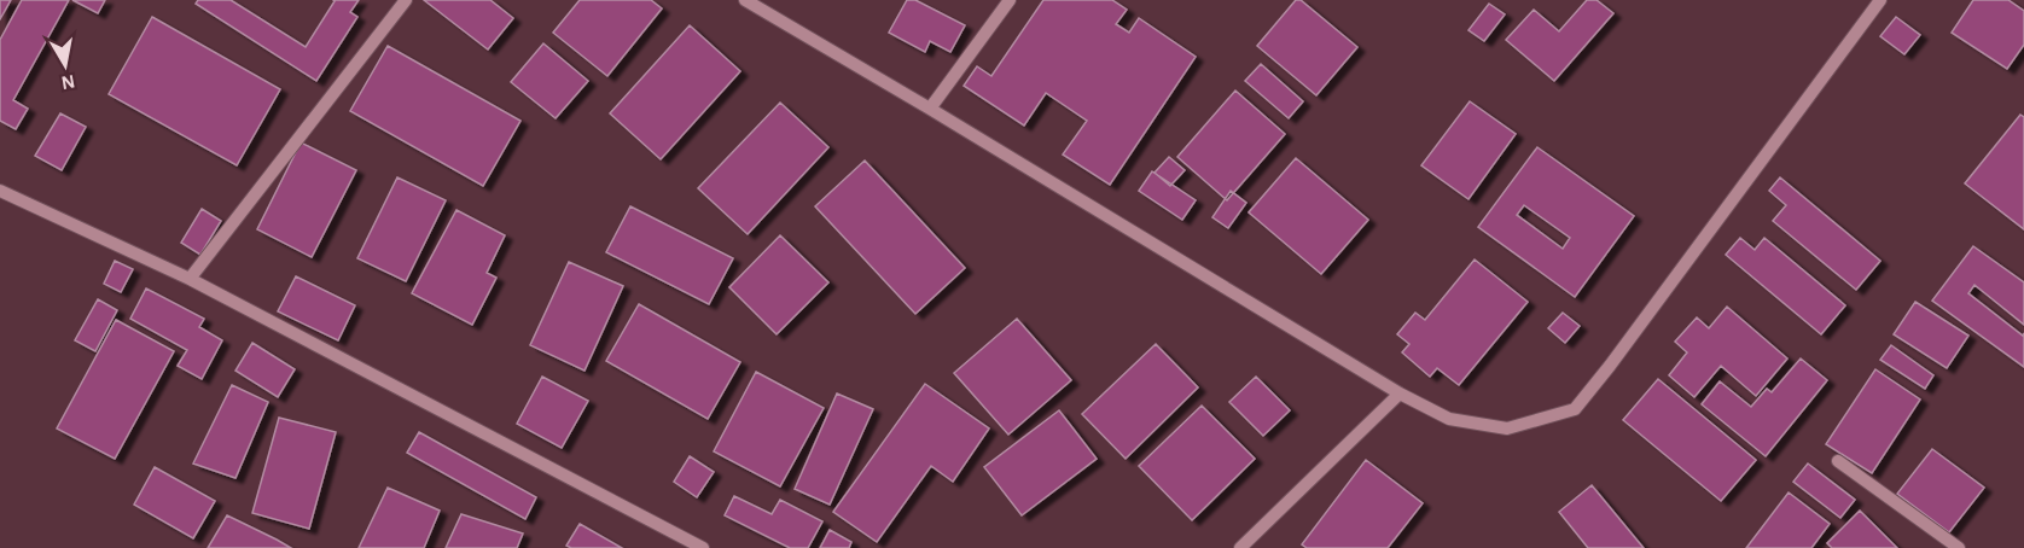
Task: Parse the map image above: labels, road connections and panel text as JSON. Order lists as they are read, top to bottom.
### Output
{
  "north": "bottom"
}
